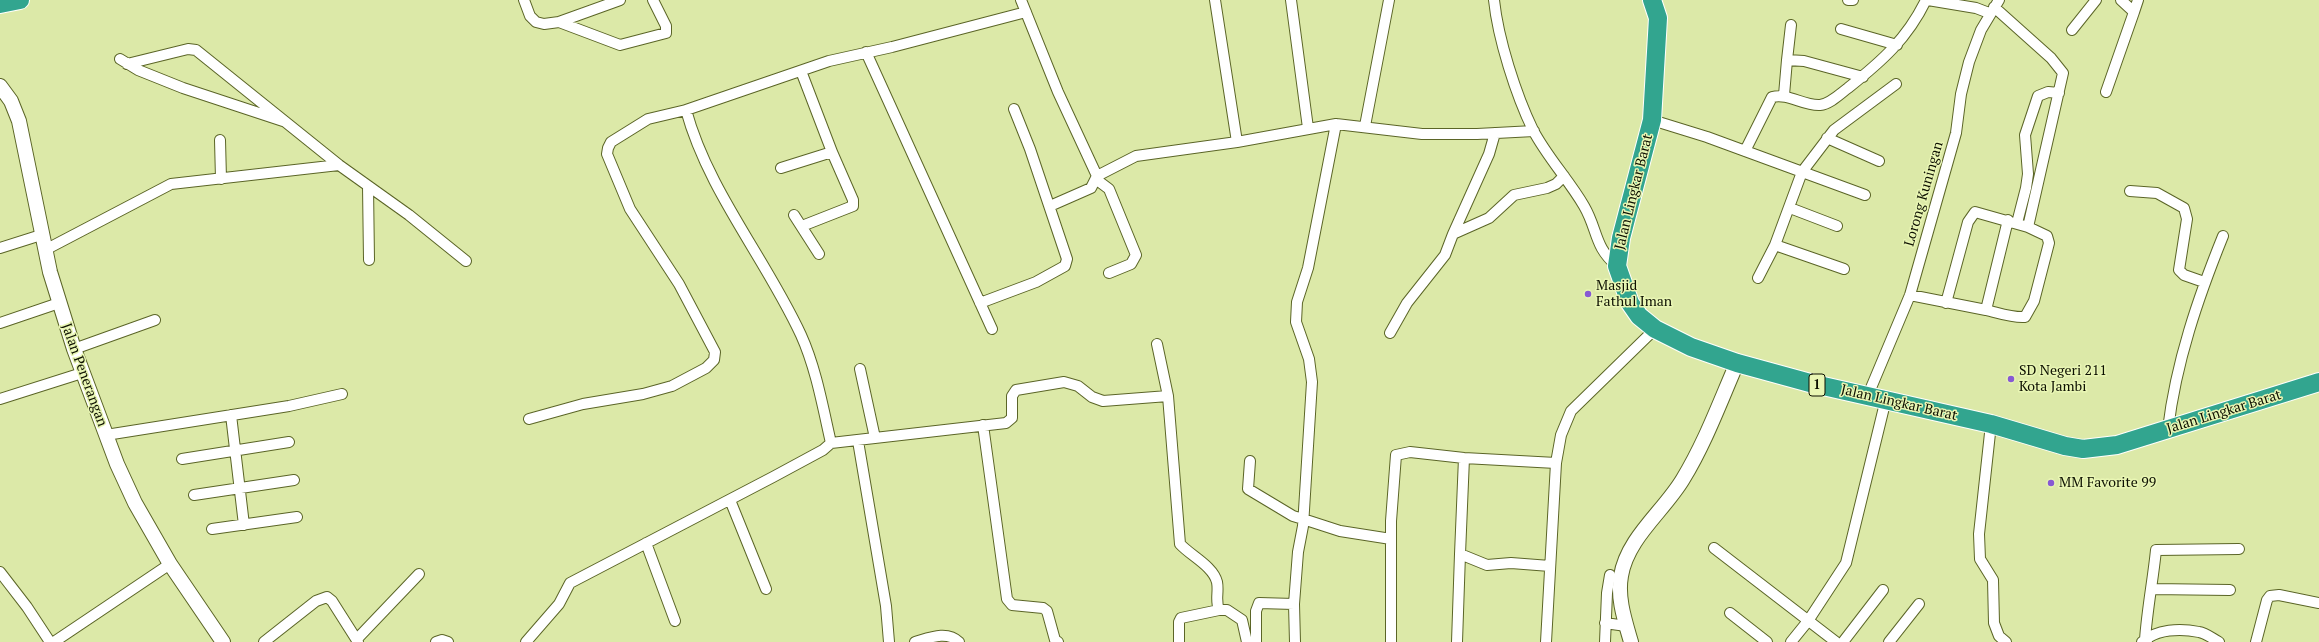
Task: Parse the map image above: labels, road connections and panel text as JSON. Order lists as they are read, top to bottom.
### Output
{
  "streets": {
    "highway": ["Jalan Lingkar Barat", "1"],
    "street": ["Lorong Kuningan", "Jalan Penerangan"]
  },
  "crossings": [
    ["Jalan Lingkar Barat", "Lorong Kuningan"]
  ],
  "places": ["Masjid Fathul Iman", "SD Negeri 211 Kota Jambi", "MM Favorite 99"]
}
